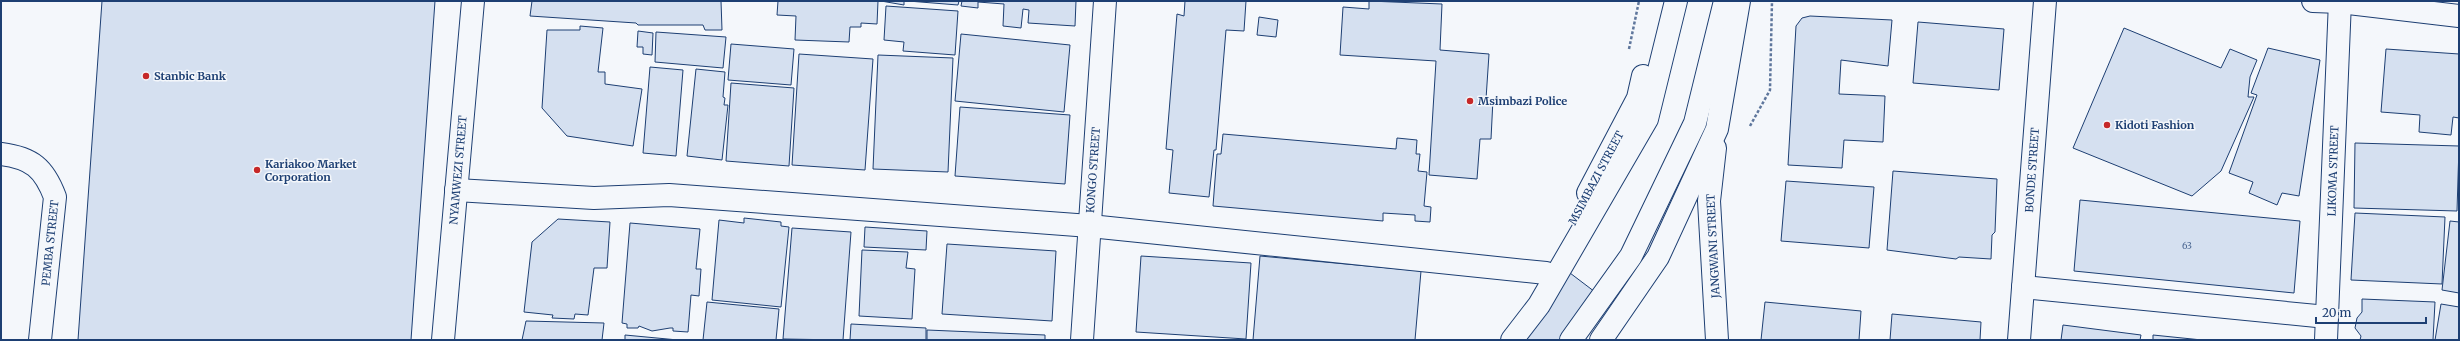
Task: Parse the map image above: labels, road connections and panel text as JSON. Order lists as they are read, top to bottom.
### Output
{
  "streets": {
    "street": [
      "NYAMWEZI STREET",
      "KONGO STREET",
      "BONDE STREET",
      "LIKOMA STREET",
      "MSIMBAZI STREET",
      "PEMBA STREET",
      "JANGWANI STREET"
    ]
  },
  "places": [
    "Stanbic Bank",
    "Msimbazi Police",
    "Kidoti Fashion",
    "Kariakoo Market Corporation"
  ],
  "house_numbers": ["63"],
  "scale_bar": "20 m"
}
